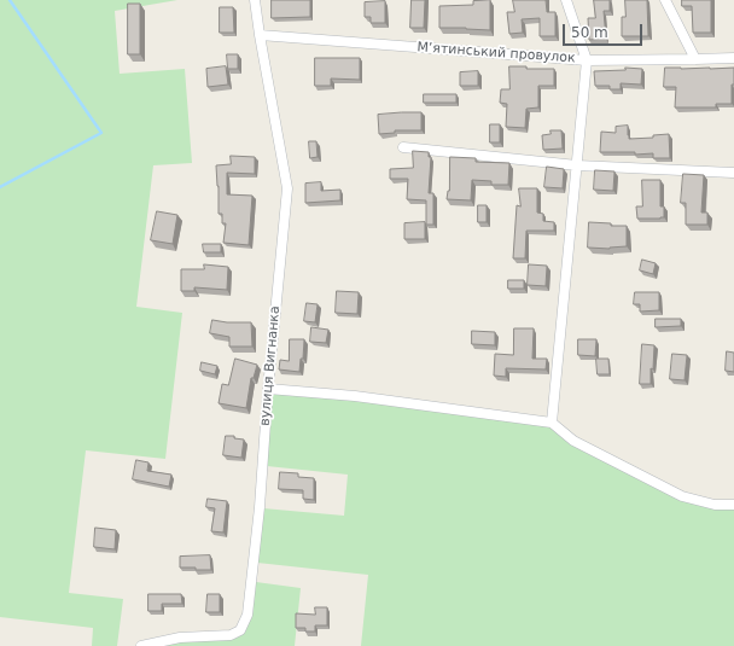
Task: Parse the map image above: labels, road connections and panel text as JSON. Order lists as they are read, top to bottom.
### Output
{
  "streets": {
    "street": ["Мʼятинський провулок", "вулиця Вигнанка"]
  },
  "crossings": [
    ["Мʼятинський провулок", "вулиця Вигнанка"]
  ],
  "scale_bar": "50 m"
}
